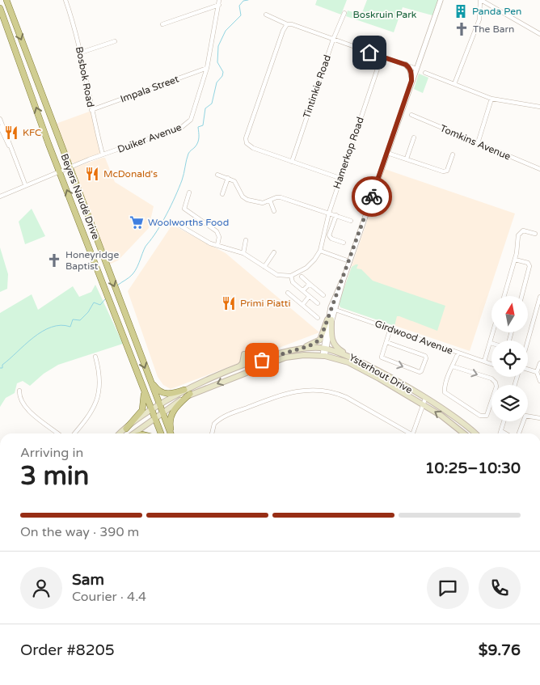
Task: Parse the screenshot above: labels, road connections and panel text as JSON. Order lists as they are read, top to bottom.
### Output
{
  "streets": {
    "main road": ["Beyers Naudé Drive", "Ysterhout Drive"],
    "street": [
      "Bosbok Road",
      "Tintinkie Road",
      "Impala Street",
      "Duiker Avenue",
      "Tomkins Avenue",
      "Hamerkop Road",
      "Girdwood Avenue"
    ]
  },
  "crossings": [
    ["Bosbok Road", "Impala Street"],
    ["Bosbok Road", "Duiker Avenue"],
    ["Impala Street", "Duiker Avenue"],
    ["Duiker Avenue", "Beyers Naudé Drive"],
    ["Beyers Naudé Drive", "Ysterhout Drive"]
  ],
  "parks": ["Boskruin Park"],
  "places": {
    "building": ["Panda Pen"],
    "church": ["The Barn", "Honeyridge Baptist"],
    "restaurant": ["KFC", "McDonald's", "Primi Piatti"],
    "supermarket": ["Woolworths Food"]
  },
  "north": "top",
  "page": {
    "heading": ["3 min", "Arriving in", "10:25–10:30"],
    "panel": [
      "Sam",
      "Courier · 4.4",
      "Order #8205",
      "$9.76"
    ],
    "bar": "On the way · 390 m"
  }
}
